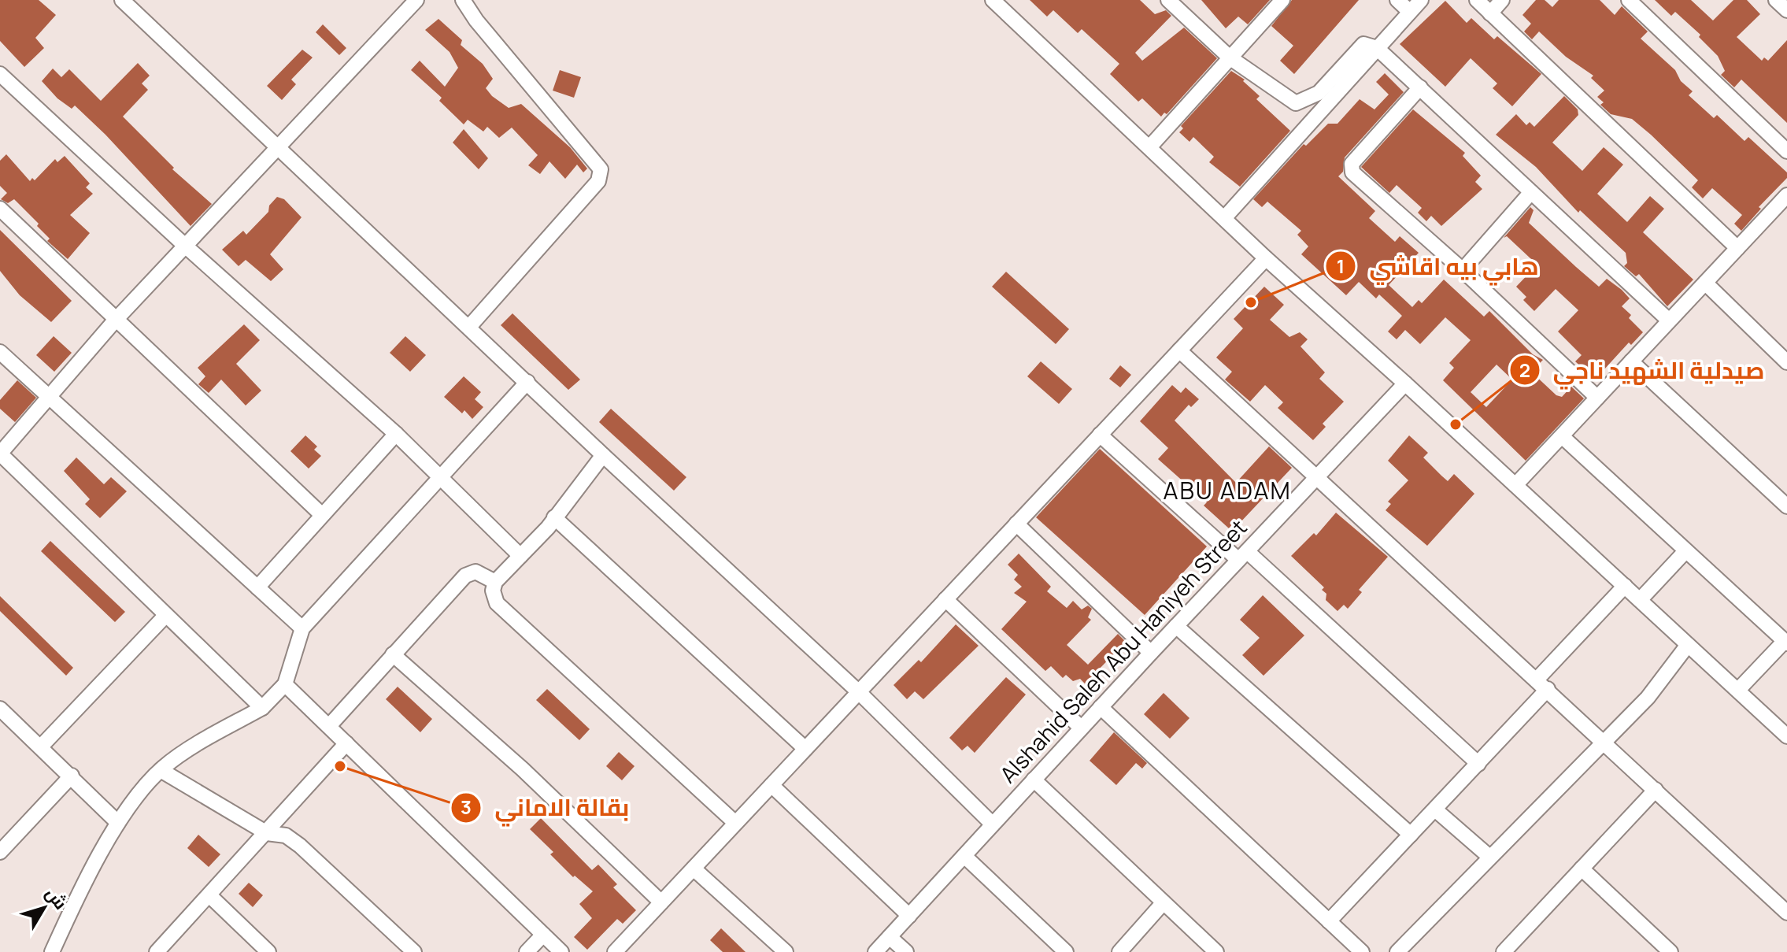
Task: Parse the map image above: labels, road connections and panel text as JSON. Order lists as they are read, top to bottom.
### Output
{
  "streets": {
    "street": ["Alshahid Saleh Abu Haniyeh Street"]
  },
  "districts": ["ABU ADAM"],
  "places": ["هابي بيه اقاشي", "صيدلية الشهيد ناجي", "بقالة الاماني"],
  "north": "top right"
}
